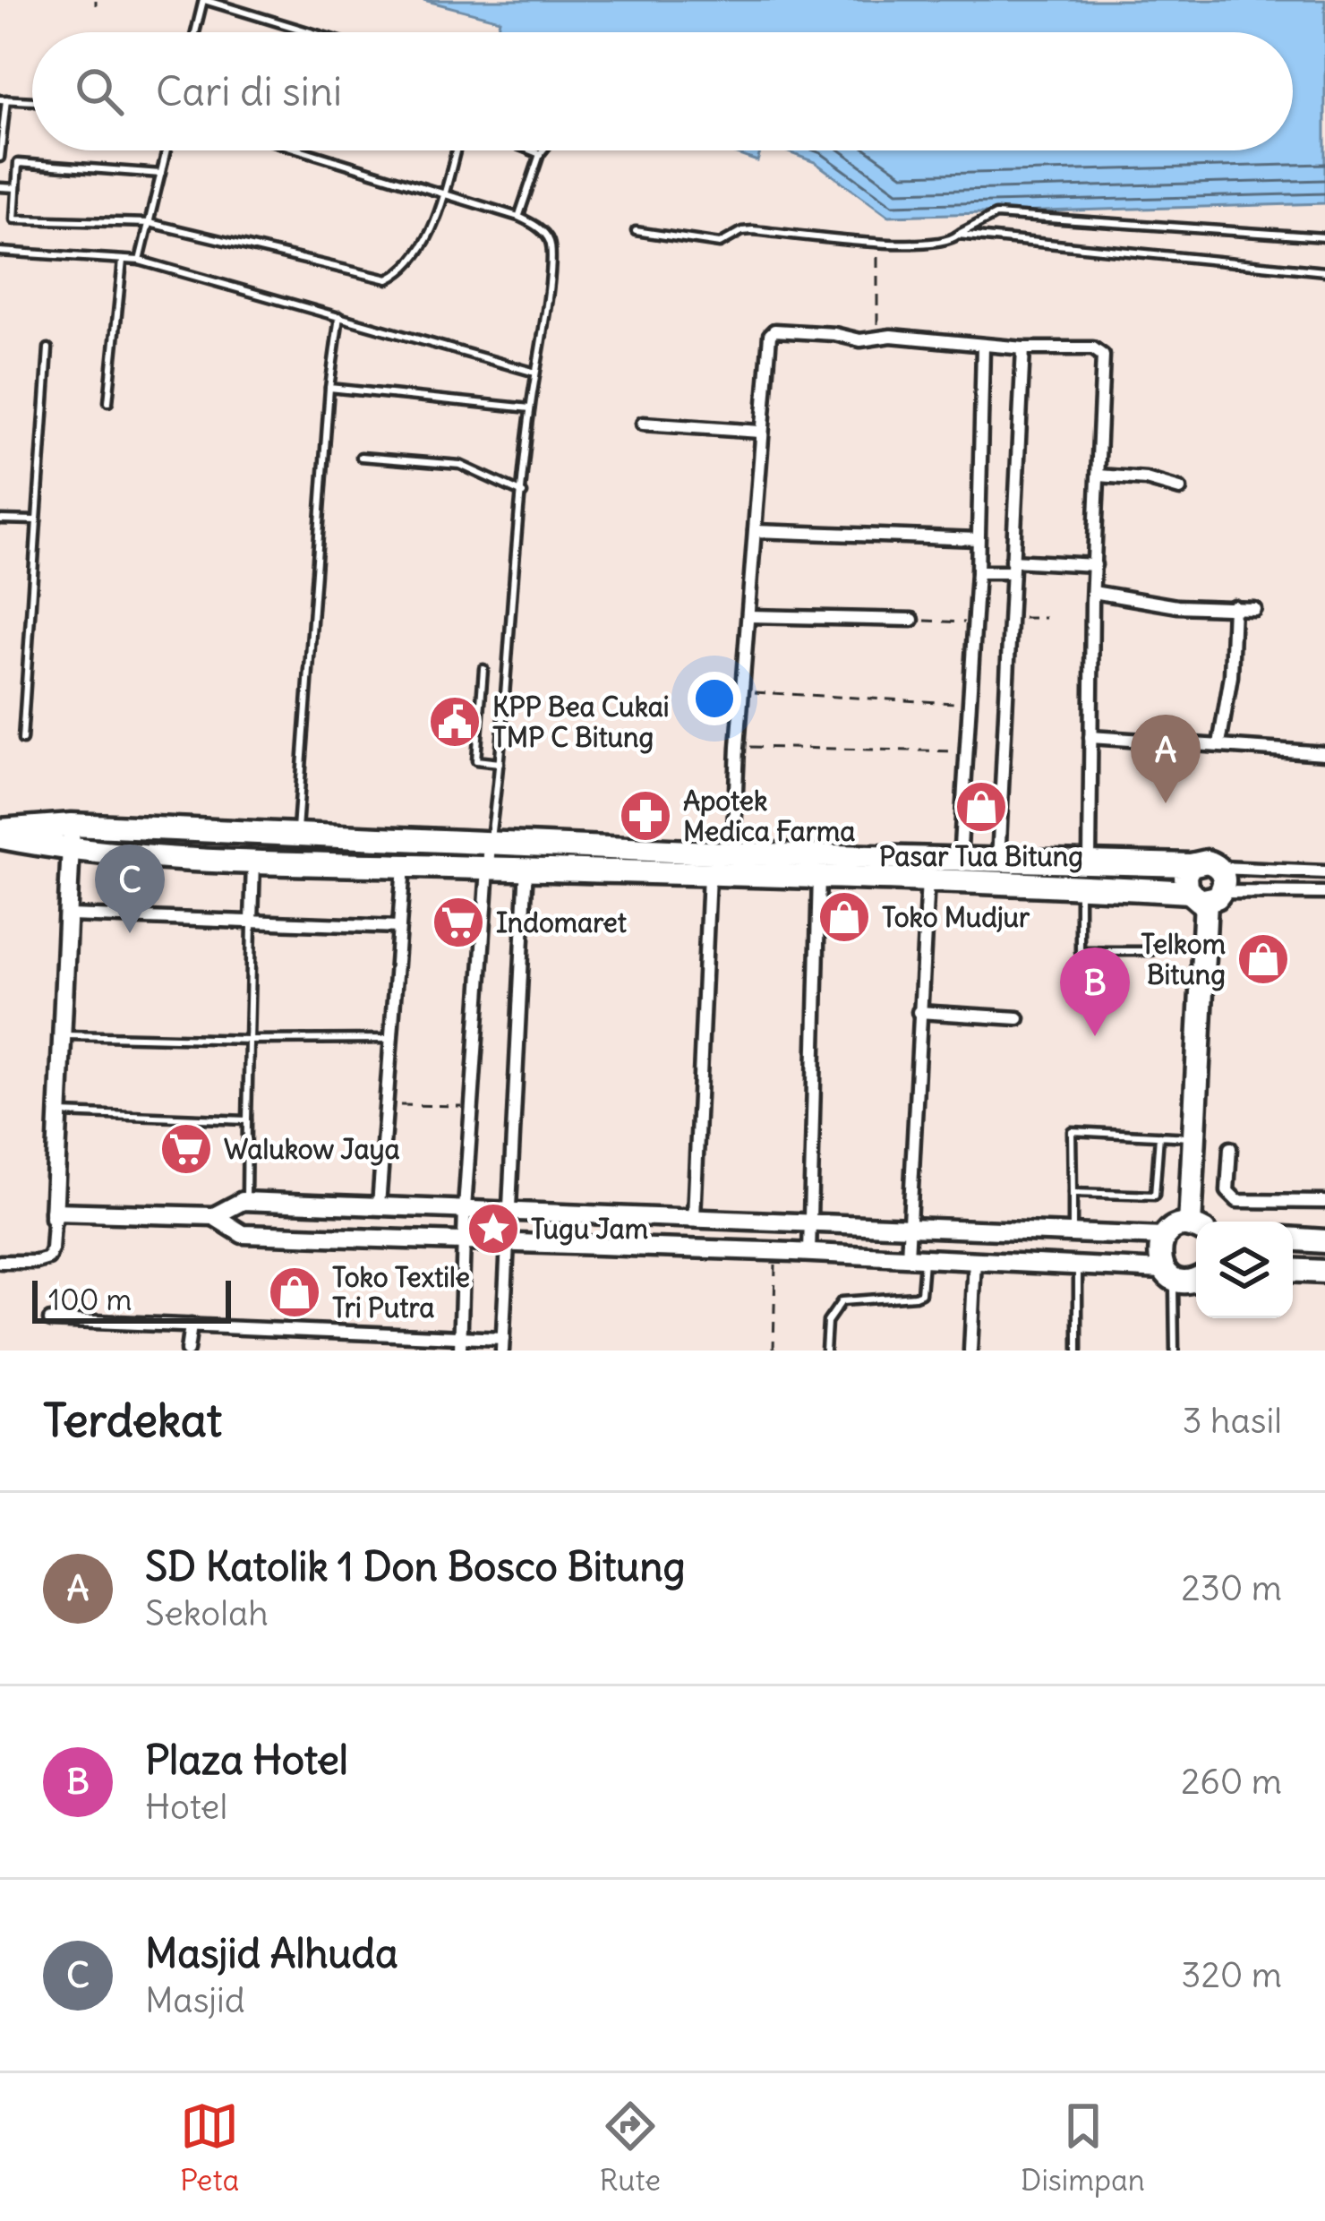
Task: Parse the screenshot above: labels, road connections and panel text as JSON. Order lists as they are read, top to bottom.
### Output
{
  "places": {
    "public building": ["KPP Bea Cukai TMP C Bitung"],
    "shop": [
      "Pasar Tua Bitung",
      "Toko Mudjur",
      "Telkom Bitung",
      "Toko Textile Tri Putra"
    ],
    "pharmacy": ["Apotek Medica Farma"],
    "supermarket": ["Indomaret", "Walukow Jaya"],
    "place": ["Tugu Jam"]
  },
  "scale_bar": "100 m",
  "page": {
    "search": "Cari di sini",
    "pins": ["A", "C", "B"],
    "scale": "100 m",
    "heading": ["Terdekat", "3 hasil"],
    "list": [
      {
        "mark": "A",
        "name": "SD Katolik 1 Don Bosco Bitung",
        "note": "Sekolah",
        "value": "230 m"
      },
      {
        "mark": "B",
        "name": "Plaza Hotel",
        "note": "Hotel",
        "value": "260 m"
      },
      {
        "mark": "C",
        "name": "Masjid Alhuda",
        "note": "Masjid",
        "value": "320 m"
      }
    ],
    "nav": ["Peta", "Rute", "Disimpan"]
  }
}
